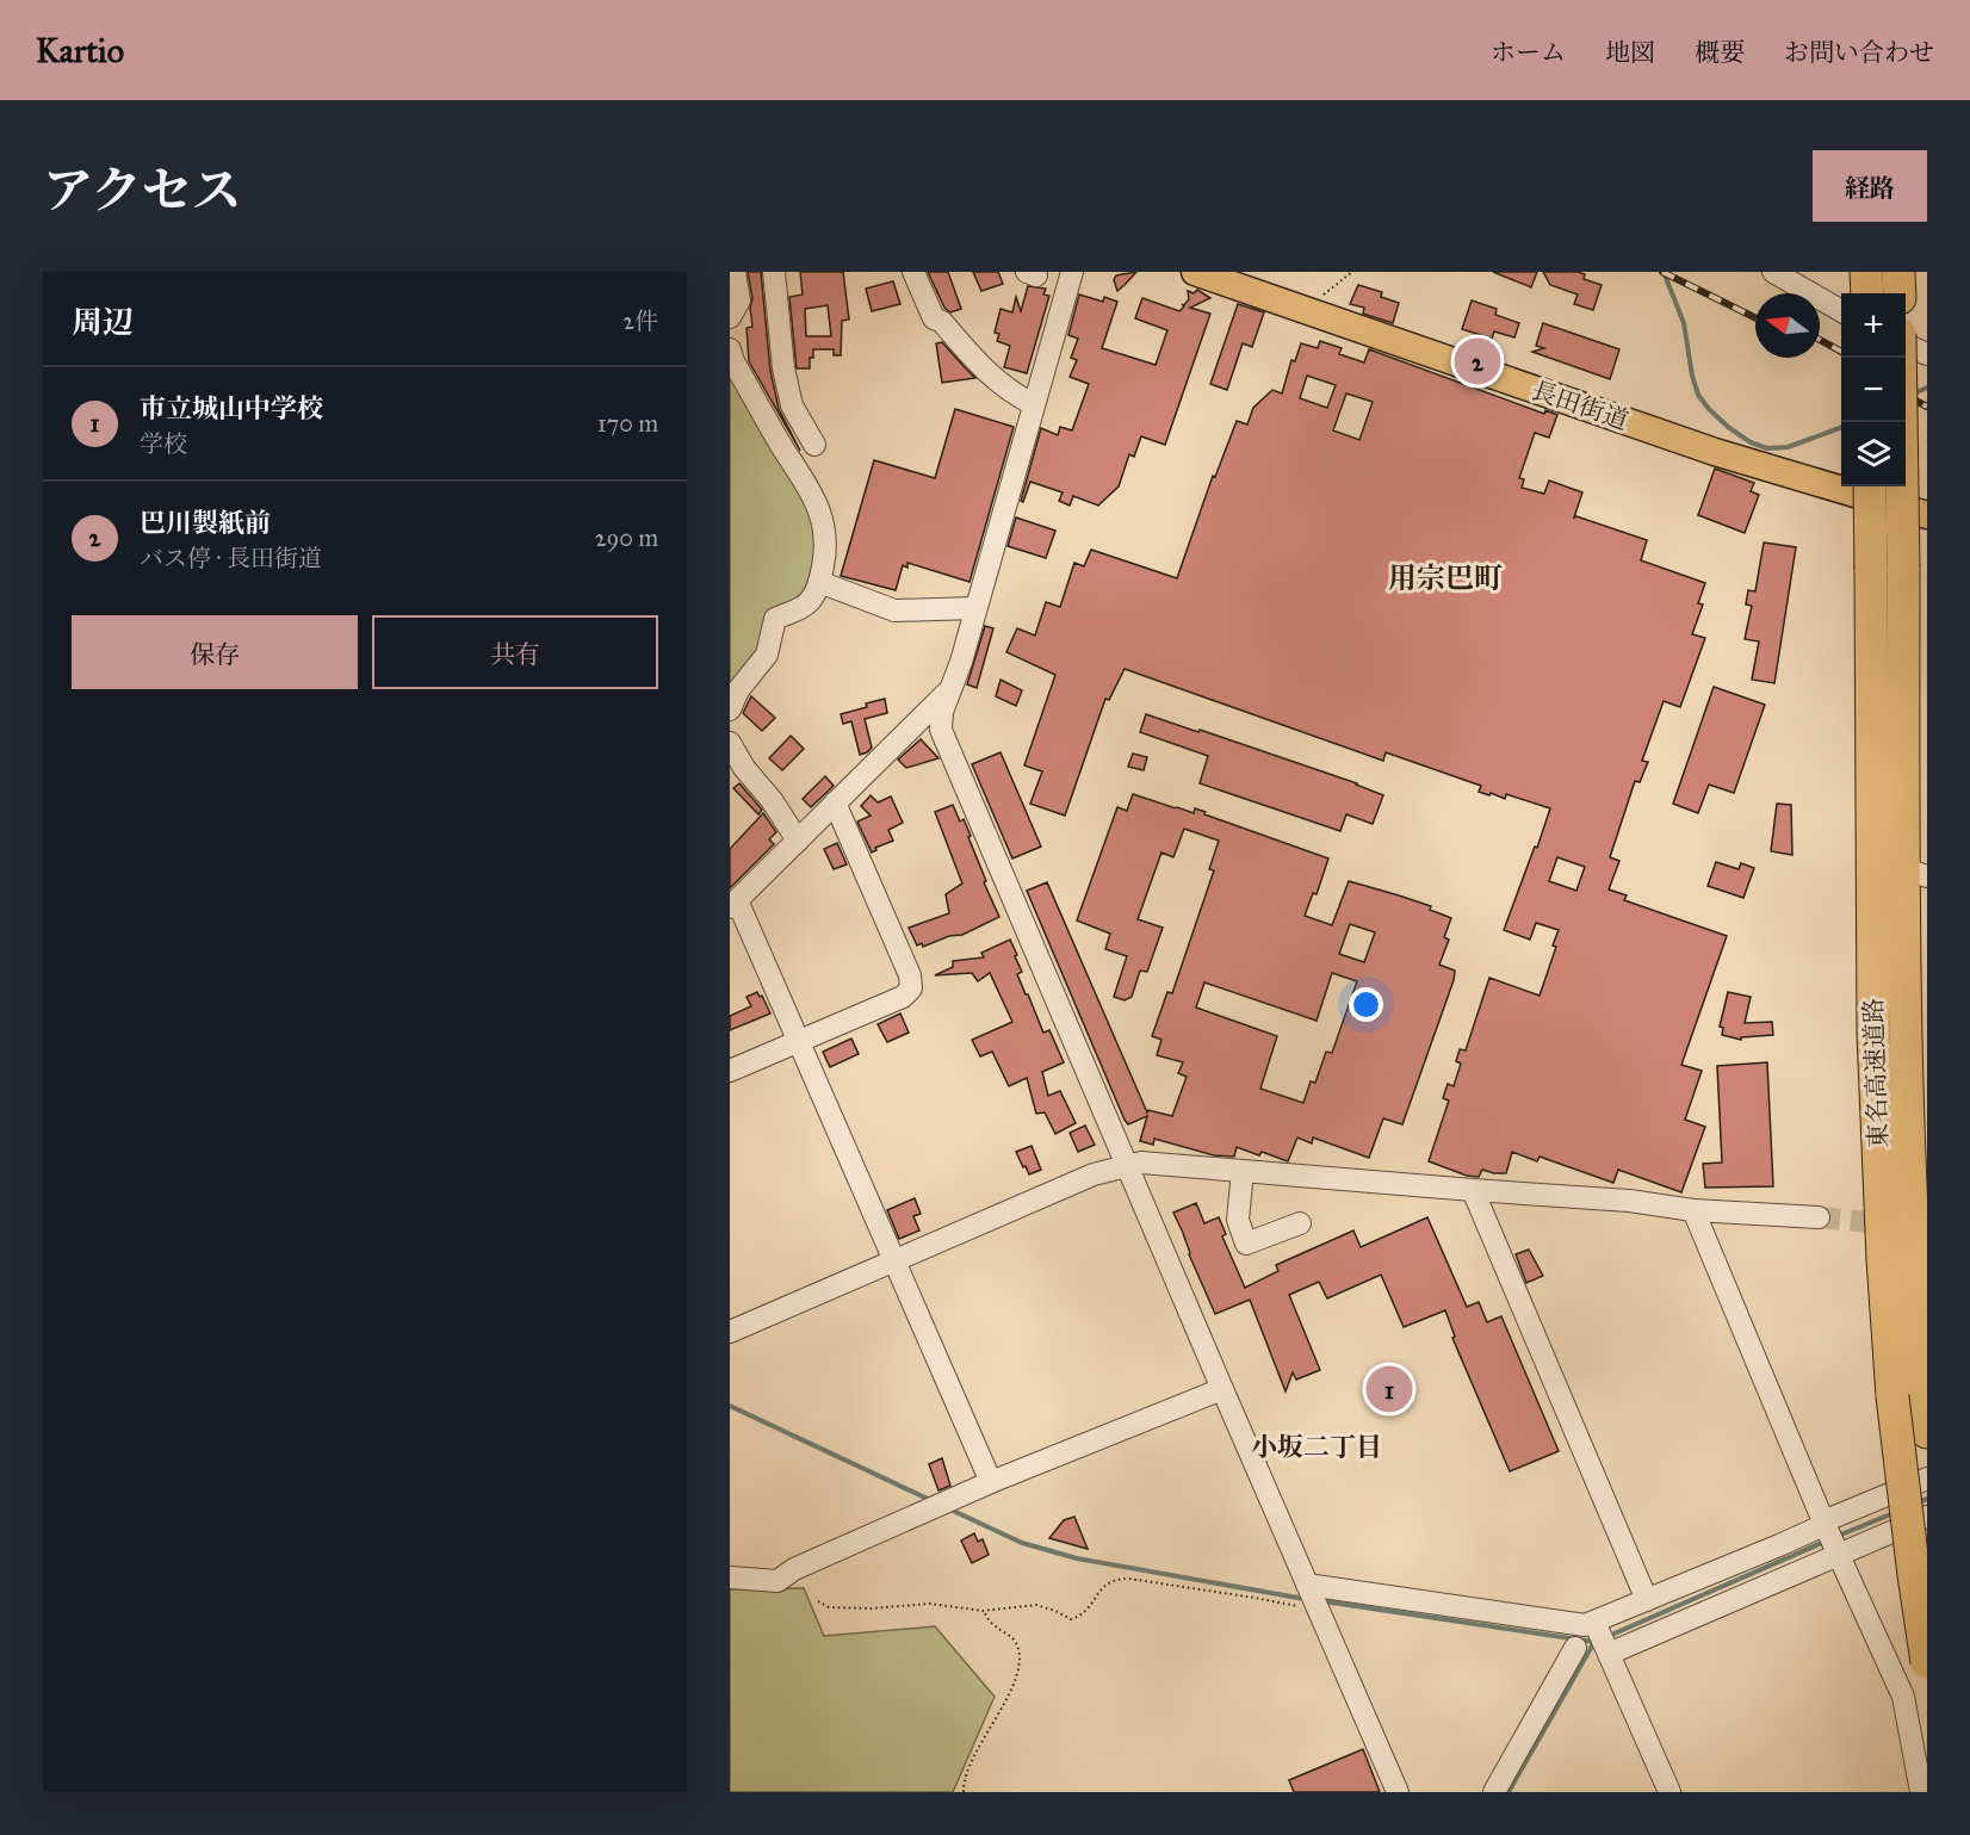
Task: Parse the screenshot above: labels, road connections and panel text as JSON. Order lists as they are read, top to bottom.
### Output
{
  "streets": {
    "highway": ["東名高速道路"],
    "main road": ["長田街道"]
  },
  "districts": ["用宗巴町", "小坂二丁目"],
  "north": "left",
  "page": {
    "header": "Kartio",
    "nav": [
      "ホーム",
      "地図",
      "概要",
      "お問い合わせ"
    ],
    "title": "アクセス",
    "buttons": [
      "経路",
      ["保存", "共有"]
    ],
    "heading": ["周辺", "2件"],
    "map_buttons": ["+", "−"],
    "pins": ["2", "1"],
    "list": [
      {
        "mark": "1",
        "name": "市立城山中学校",
        "note": "学校",
        "value": "170 m"
      },
      {
        "mark": "2",
        "name": "巴川製紙前",
        "note": "バス停 · 長田街道",
        "value": "290 m"
      }
    ]
  }
}
